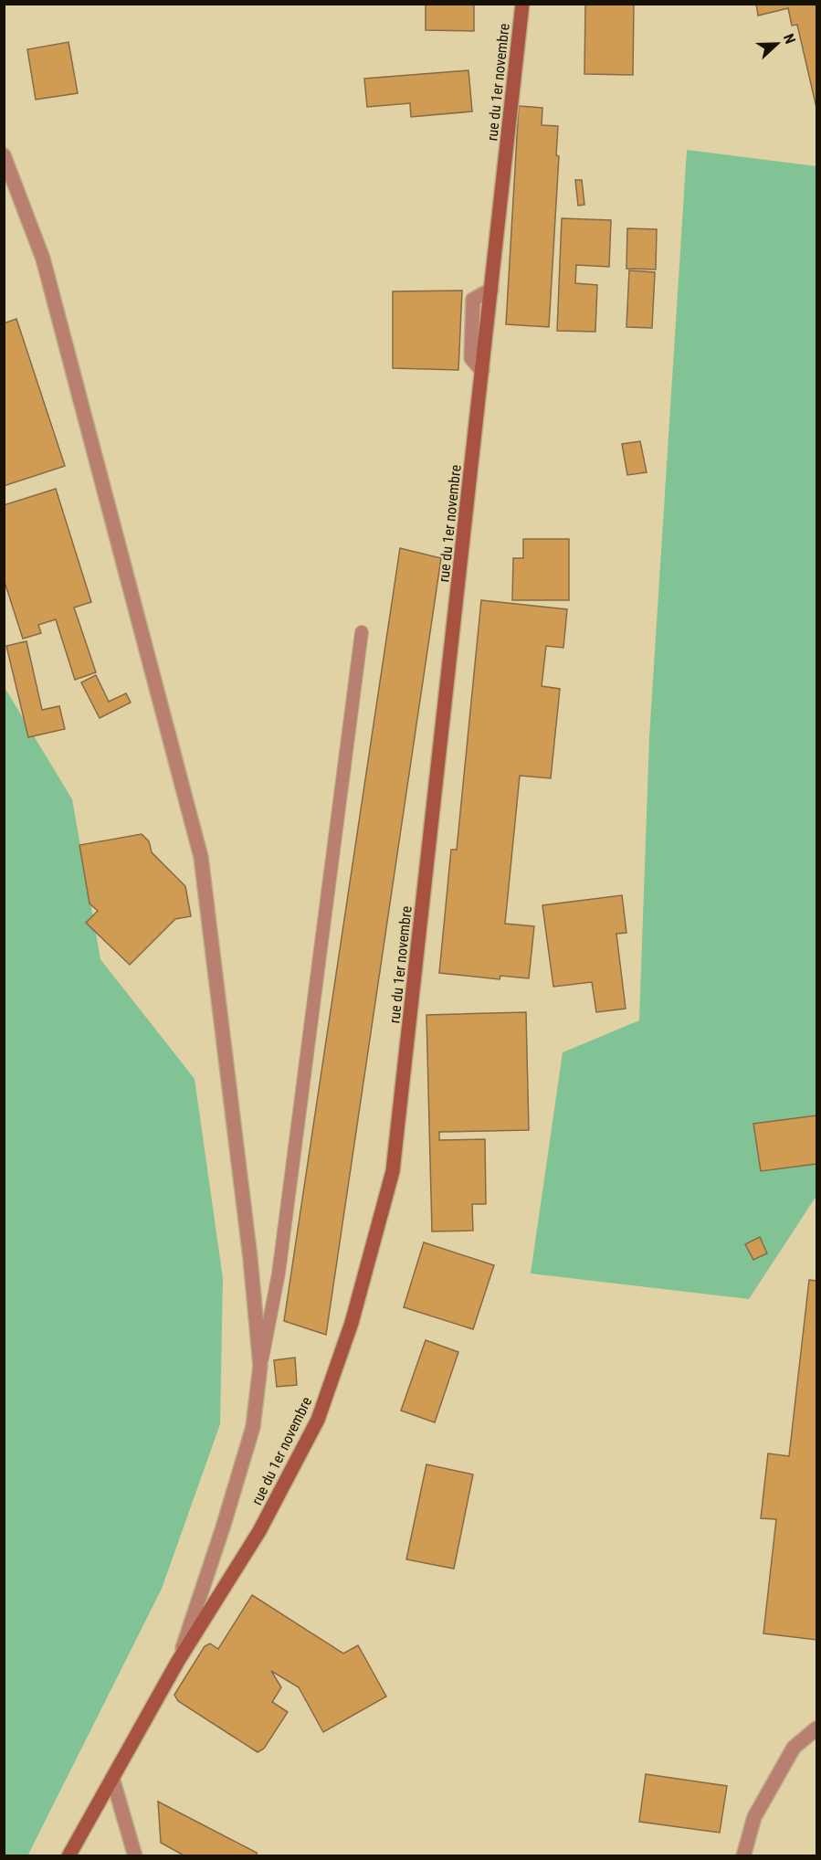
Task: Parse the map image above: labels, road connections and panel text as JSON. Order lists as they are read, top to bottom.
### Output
{
  "streets": {
    "main road": ["rue du 1er novembre"]
  },
  "north": "right"
}
